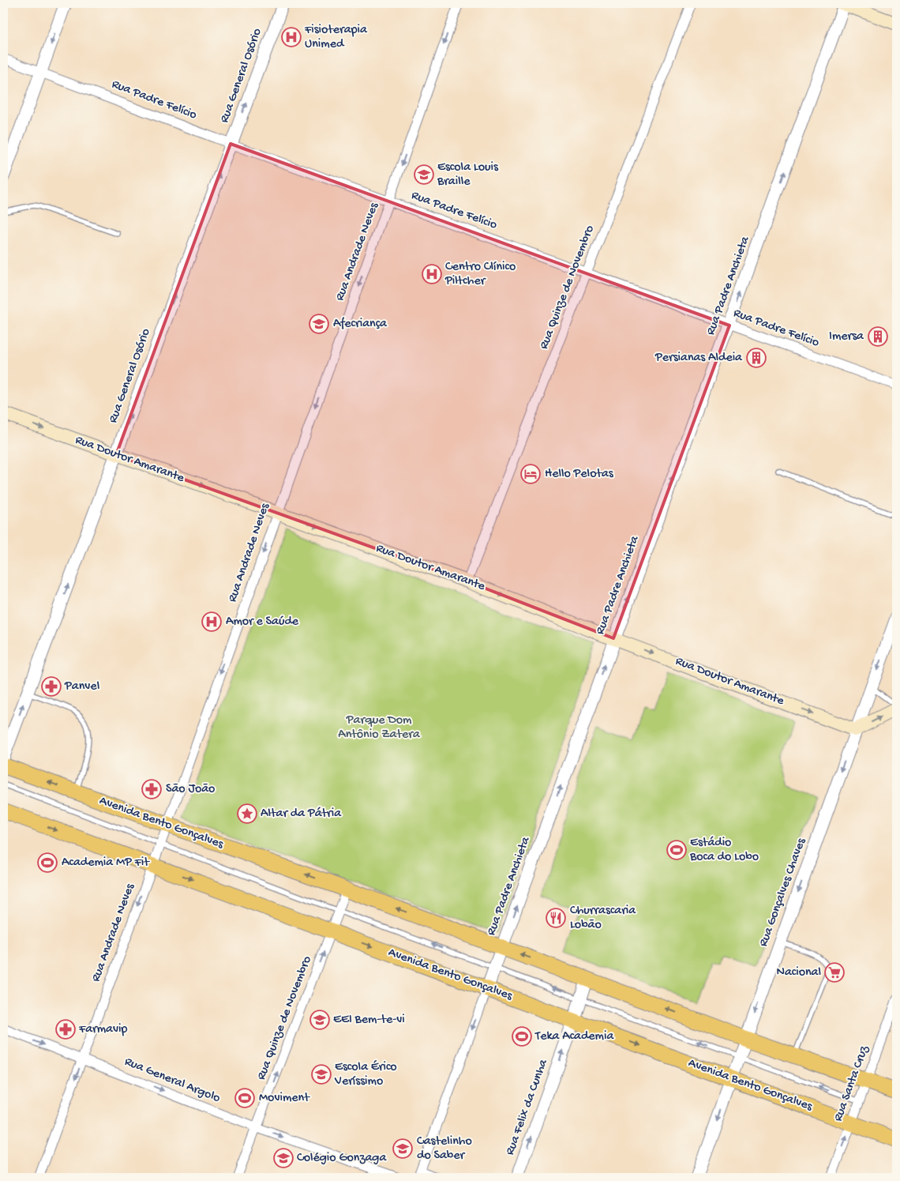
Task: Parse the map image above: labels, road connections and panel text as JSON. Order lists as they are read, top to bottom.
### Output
{
  "streets": {
    "main road": ["Rua Doutor Amarante", "Avenida Bento Gonçalves"],
    "street": [
      "Rua General Osório",
      "Rua Padre Felício",
      "Rua Andrade Neves",
      "Rua Padre Anchieta",
      "Rua Quinze de Novembro",
      "Rua Gonçalves Chaves",
      "Rua General Argolo",
      "Rua Santa Cruz",
      "Rua Felix da Cunha"
    ]
  },
  "crossings": [
    ["Rua General Osório", "Rua Padre Felício"],
    ["Rua General Osório", "Rua Doutor Amarante"],
    ["Rua Padre Felício", "Rua Andrade Neves"],
    ["Rua Padre Felício", "Rua Padre Anchieta"],
    ["Rua Padre Felício", "Rua Quinze de Novembro"],
    ["Rua Andrade Neves", "Rua Doutor Amarante"],
    ["Rua Andrade Neves", "Avenida Bento Gonçalves"],
    ["Rua Andrade Neves", "Rua General Argolo"],
    ["Rua Padre Anchieta", "Rua Doutor Amarante"],
    ["Rua Padre Anchieta", "Avenida Bento Gonçalves"],
    ["Rua Quinze de Novembro", "Rua Doutor Amarante"],
    ["Rua Quinze de Novembro", "Avenida Bento Gonçalves"],
    ["Rua Quinze de Novembro", "Rua General Argolo"],
    ["Rua Doutor Amarante", "Rua Gonçalves Chaves"],
    ["Avenida Bento Gonçalves", "Rua Gonçalves Chaves"],
    ["Avenida Bento Gonçalves", "Rua Santa Cruz"],
    ["Avenida Bento Gonçalves", "Rua Felix da Cunha"]
  ],
  "one_way": [
    "Rua General Osório",
    "Rua Andrade Neves",
    "Rua Doutor Amarante",
    "Rua Gonçalves Chaves",
    "Rua General Argolo",
    "Rua Felix da Cunha"
  ],
  "parks": ["Parque Dom Antônio Zatera"],
  "places": {
    "hospital": ["Fisioterapia Unimed", "Centro Clínico Piltcher", "Amor e Saúde"],
    "school or university": [
      "Escola Louis Braille",
      "Afecriança",
      "EEI Bem-te-vi",
      "Escola Érico Veríssimo",
      "Castelinho do Saber",
      "Colégio Gonzaga"
    ],
    "building": ["Imersa", "Persianas Aldeia"],
    "hotel": ["Hello Pelotas"],
    "pharmacy": ["Panvel", "São João", "Farmavip"],
    "place": ["Altar da Pátria"],
    "sports": [
      "Estádio Boca do Lobo",
      "Academia MP Fit",
      "Teka Academia",
      "Moviment"
    ],
    "restaurant": ["Churrascaria Lobão"],
    "supermarket": ["Nacional"]
  }
}
